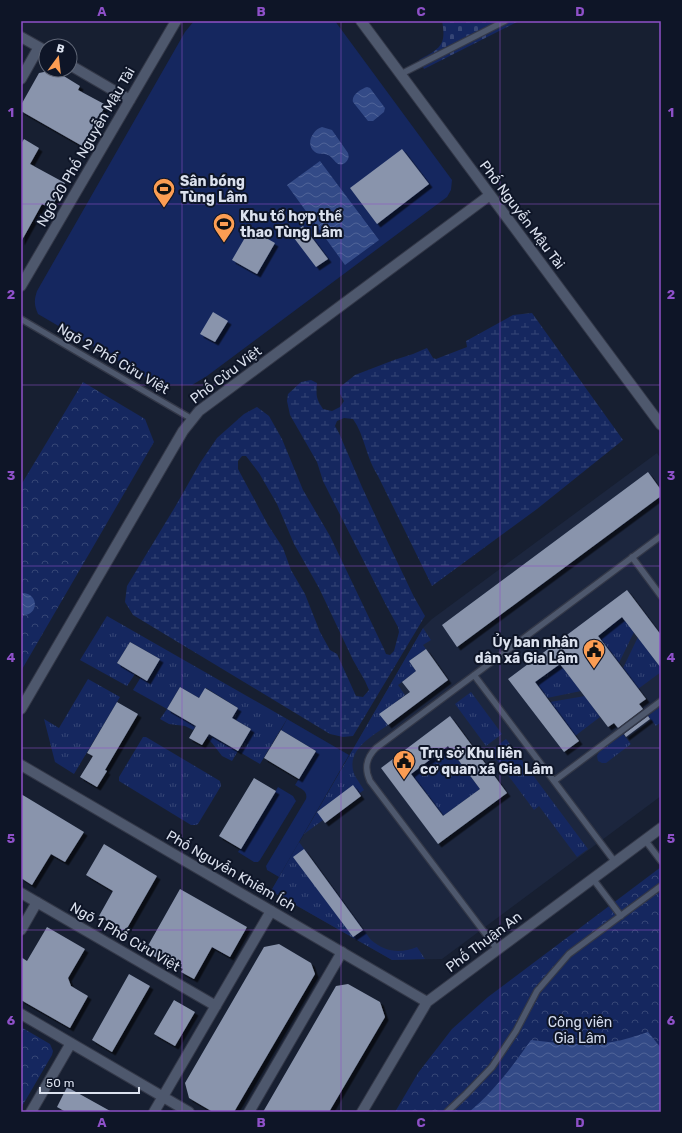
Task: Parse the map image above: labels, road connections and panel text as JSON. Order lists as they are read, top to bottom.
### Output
{
  "streets": {
    "street": [
      "Ngõ 20 Phố Nguyễn Mậu Tài",
      "Phố Nguyễn Mậu Tài",
      "Phố Cửu Việt",
      "Phố Nguyễn Khiêm Ích",
      "Ngõ 1 Phố Cửu Việt",
      "Phố Thuận An"
    ],
    "lane": ["Ngõ 2 Phố Cửu Việt"]
  },
  "crossings": [
    ["Phố Nguyễn Mậu Tài", "Phố Cửu Việt"],
    ["Ngõ 2 Phố Cửu Việt", "Phố Cửu Việt"],
    ["Phố Nguyễn Khiêm Ích", "Phố Thuận An"]
  ],
  "parks": ["Công viên Gia Lâm"],
  "places": {
    "sports": ["Sân bóng Tùng Lâm", "Khu tổ hợp thể thao Tùng Lâm"],
    "public building": ["Ủy ban nhân dân xã Gia Lâm", "Trụ sở Khu liên cơ quan xã Gia Lâm"]
  },
  "scale_bar": "50 m",
  "north": "top",
  "grid": {
    "columns": [
      "A",
      "B",
      "C",
      "D"
    ],
    "rows": [
      "1",
      "2",
      "3",
      "4",
      "5",
      "6"
    ]
  }
}
